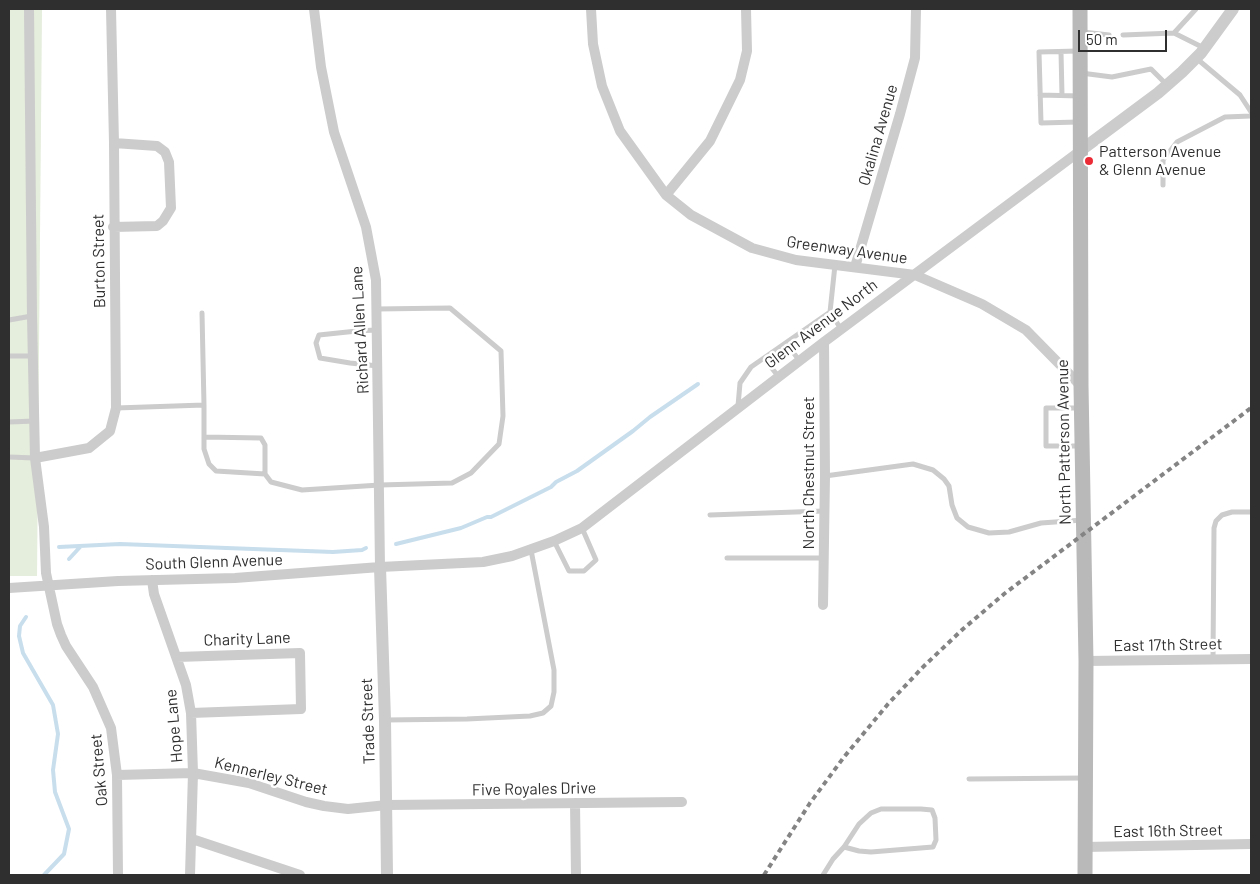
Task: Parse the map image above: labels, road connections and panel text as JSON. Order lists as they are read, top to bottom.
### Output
{
  "streets": {
    "main road": ["North Patterson Avenue"],
    "street": [
      "Okalina Avenue",
      "Greenway Avenue",
      "Burton Street",
      "Glenn Avenue North",
      "Richard Allen Lane",
      "North Chestnut Street",
      "South Glenn Avenue",
      "Charity Lane",
      "East 17th Street",
      "Trade Street",
      "Hope Lane",
      "Oak Street",
      "Kennerley Street",
      "Five Royales Drive",
      "East 16th Street"
    ]
  },
  "crossings": [
    ["Okalina Avenue", "Greenway Avenue"],
    ["Greenway Avenue", "Glenn Avenue North"],
    ["Greenway Avenue", "North Patterson Avenue"],
    ["Burton Street", "Oak Street"],
    ["Glenn Avenue North", "Richard Allen Lane"],
    ["Glenn Avenue North", "North Patterson Avenue"],
    ["Glenn Avenue North", "North Chestnut Street"],
    ["Glenn Avenue North", "South Glenn Avenue"],
    ["Glenn Avenue North", "Trade Street"],
    ["Richard Allen Lane", "South Glenn Avenue"],
    ["Richard Allen Lane", "Trade Street"],
    ["North Patterson Avenue", "East 17th Street"],
    ["North Patterson Avenue", "East 16th Street"],
    ["South Glenn Avenue", "Trade Street"],
    ["South Glenn Avenue", "Hope Lane"],
    ["South Glenn Avenue", "Oak Street"],
    ["Charity Lane", "Hope Lane"],
    ["Trade Street", "Kennerley Street"],
    ["Trade Street", "Five Royales Drive"],
    ["Hope Lane", "Kennerley Street"],
    ["Oak Street", "Kennerley Street"],
    ["Kennerley Street", "Five Royales Drive"]
  ],
  "places": ["Patterson Avenue & Glenn Avenue"],
  "scale_bar": "50 m"
}
